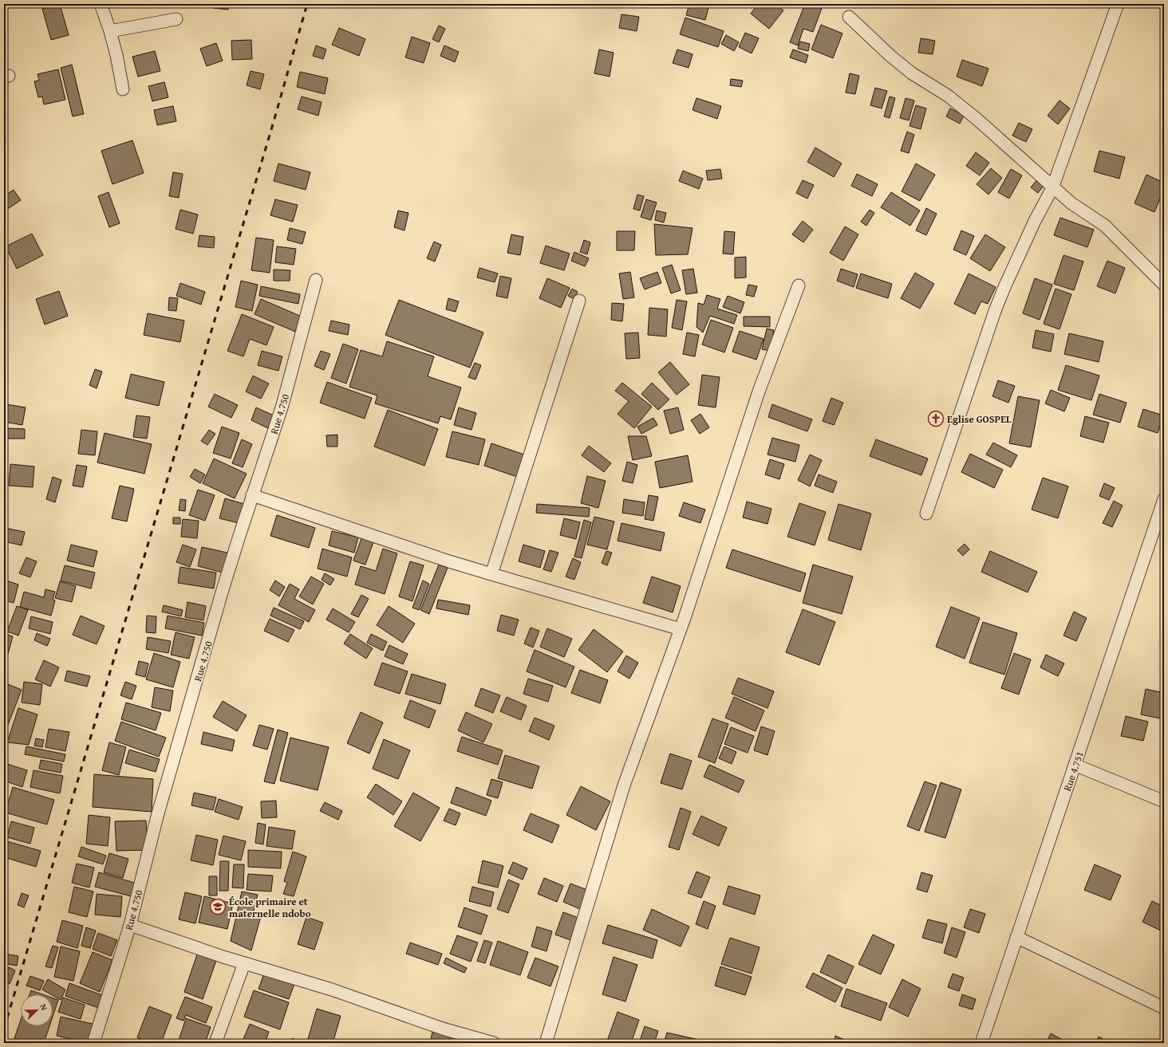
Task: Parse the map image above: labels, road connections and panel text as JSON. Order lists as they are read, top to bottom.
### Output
{
  "streets": {
    "street": ["Rue 4.750", "Rue 4.751"]
  },
  "places": {
    "church": ["Eglise GOSPEL"],
    "school or university": ["École primaire et maternelle ndobo"]
  },
  "north": "top right"
}
